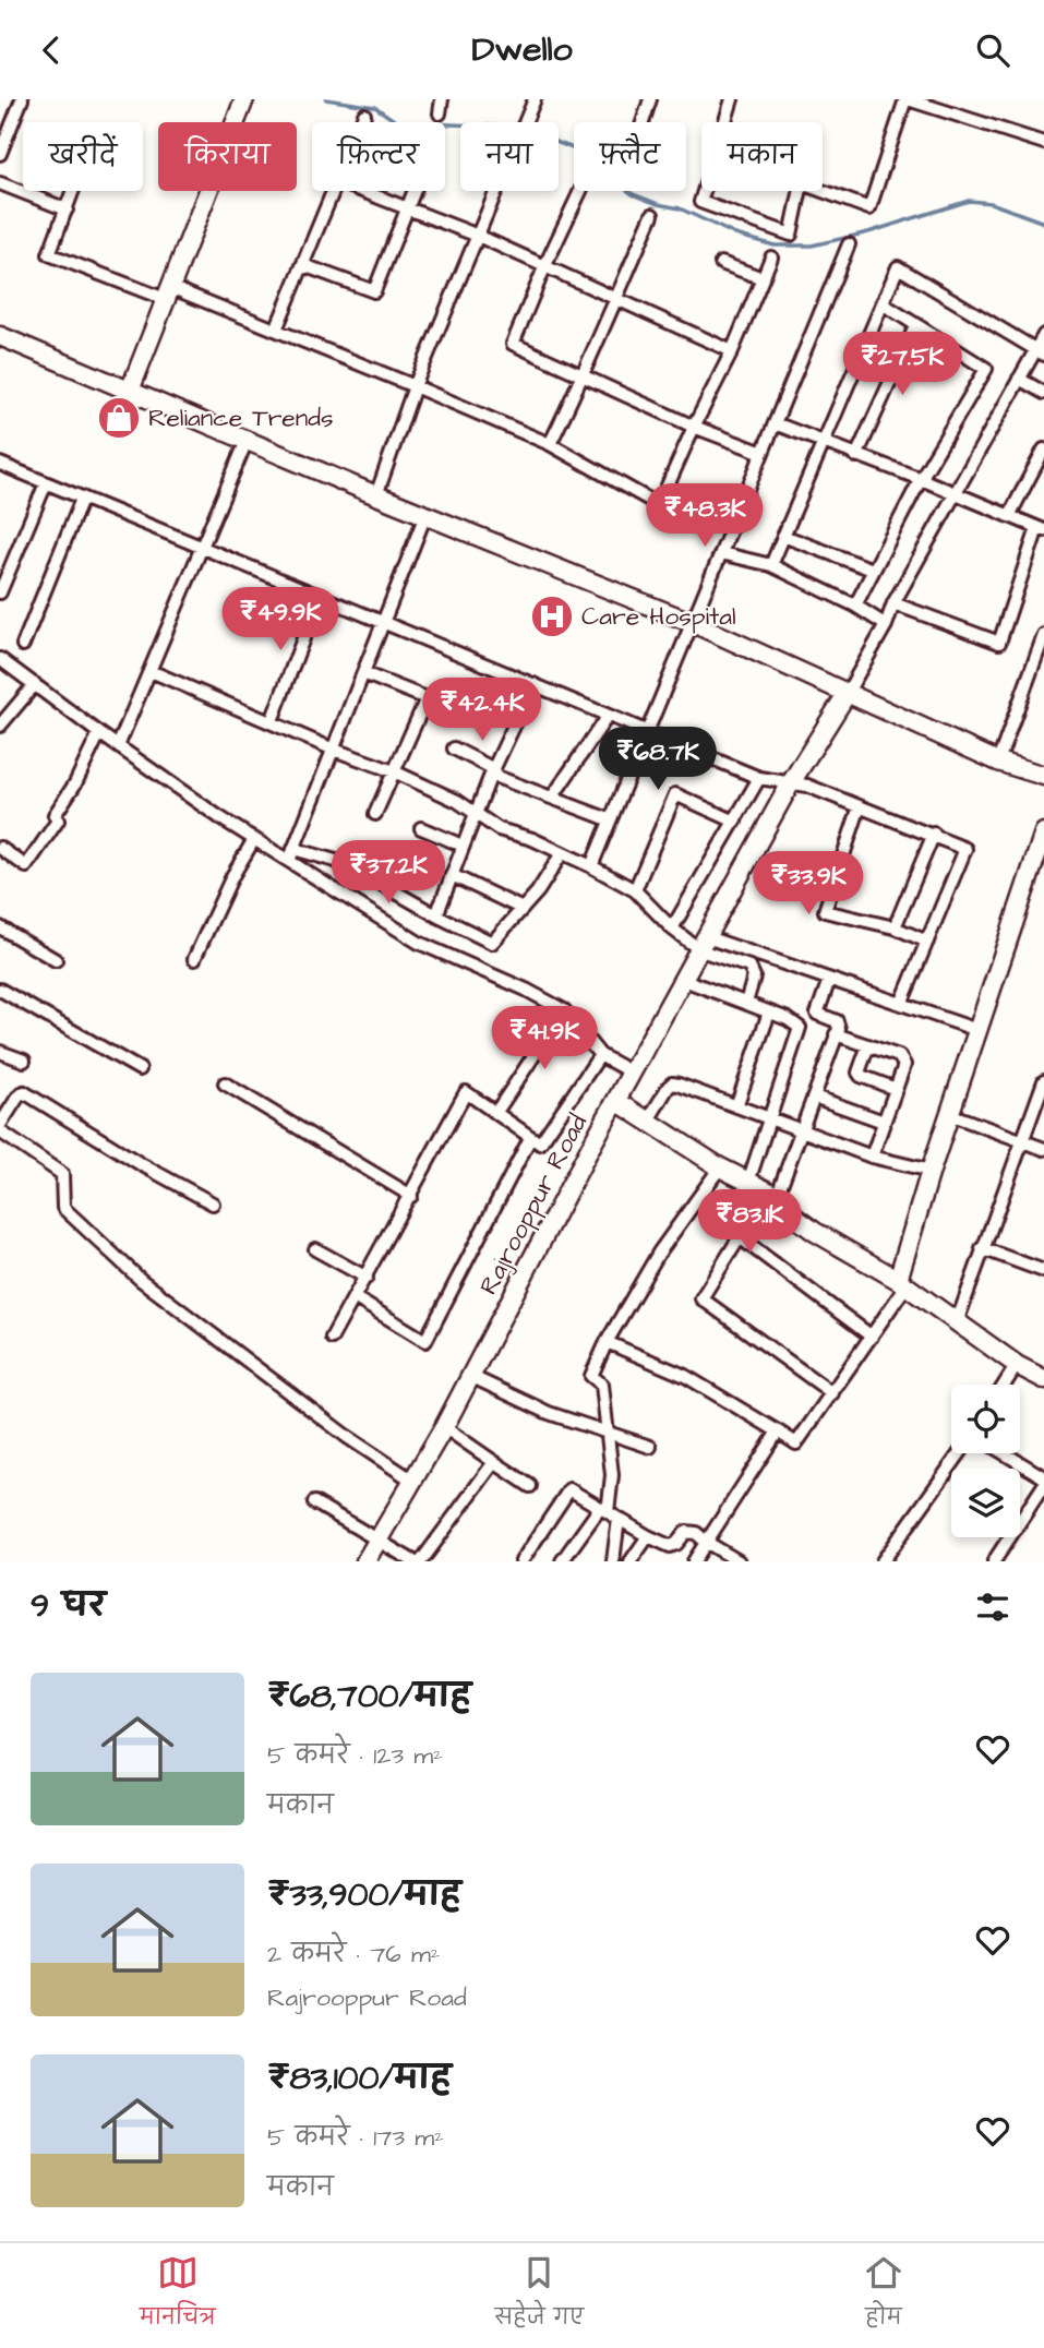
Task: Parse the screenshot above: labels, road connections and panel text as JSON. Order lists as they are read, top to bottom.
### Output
{
  "streets": {
    "street": ["Rajrooppur Road"]
  },
  "places": {
    "shop": ["Reliance Trends"],
    "hospital": ["Care Hospital"]
  },
  "page": {
    "header": "Dwello",
    "chip": [
      "खरीदें",
      "किराया",
      "फ़िल्टर",
      "नया",
      "फ़्लैट",
      "मकान"
    ],
    "price": [
      "₹27.5K",
      "₹48.3K",
      "₹49.9K",
      "₹42.4K",
      "₹68.7K",
      "₹37.2K",
      "₹33.9K",
      "₹41.9K",
      "₹83.1K"
    ],
    "heading": "9 घर",
    "list": [
      {
        "name": "₹68,700/माह",
        "note": "5 कमरे · 123 m² · मकान"
      },
      {
        "name": "₹33,900/माह",
        "note": "2 कमरे · 76 m² · Rajrooppur Road"
      },
      {
        "name": "₹83,100/माह",
        "note": "5 कमरे · 173 m² · मकान"
      }
    ],
    "tabs": ["मानचित्र", "सहेजे गए", "होम"]
  }
}
